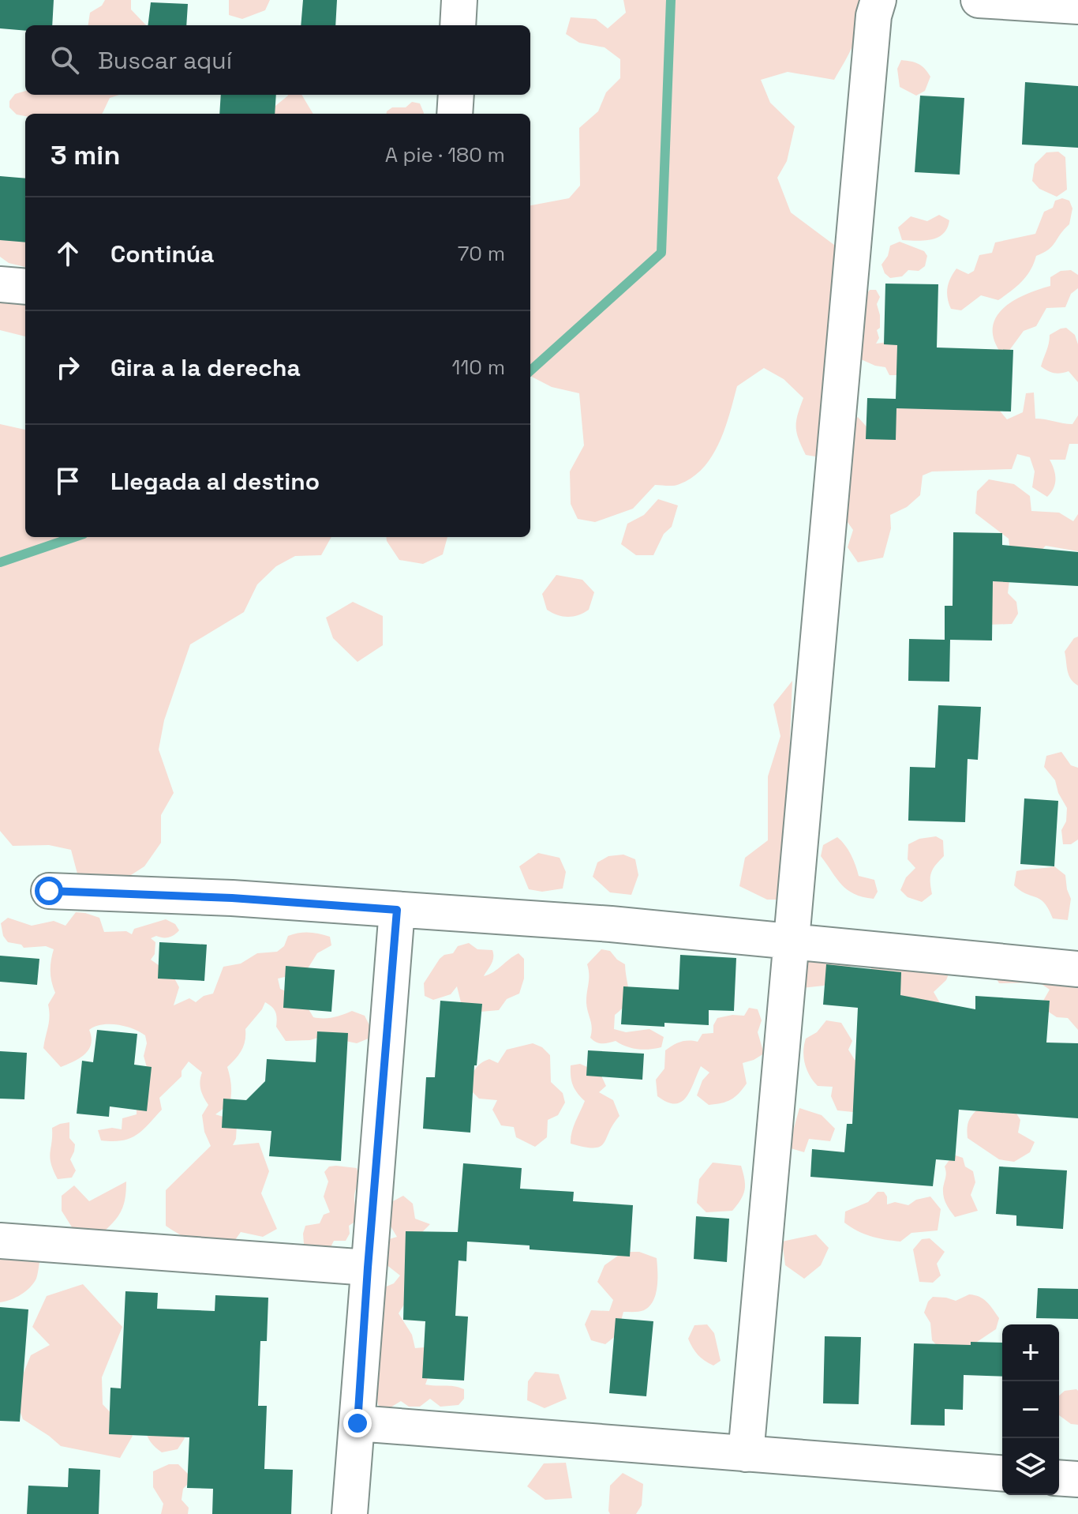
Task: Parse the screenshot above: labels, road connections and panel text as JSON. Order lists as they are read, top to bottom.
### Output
{
  "page": {
    "search": "Buscar aquí",
    "heading": ["3 min", "A pie · 180 m"],
    "list": [
      ["Continúa", "70 m"],
      ["Gira a la derecha", "110 m"],
      "Llegada al destino"
    ],
    "map_buttons": ["+", "−"]
  }
}
